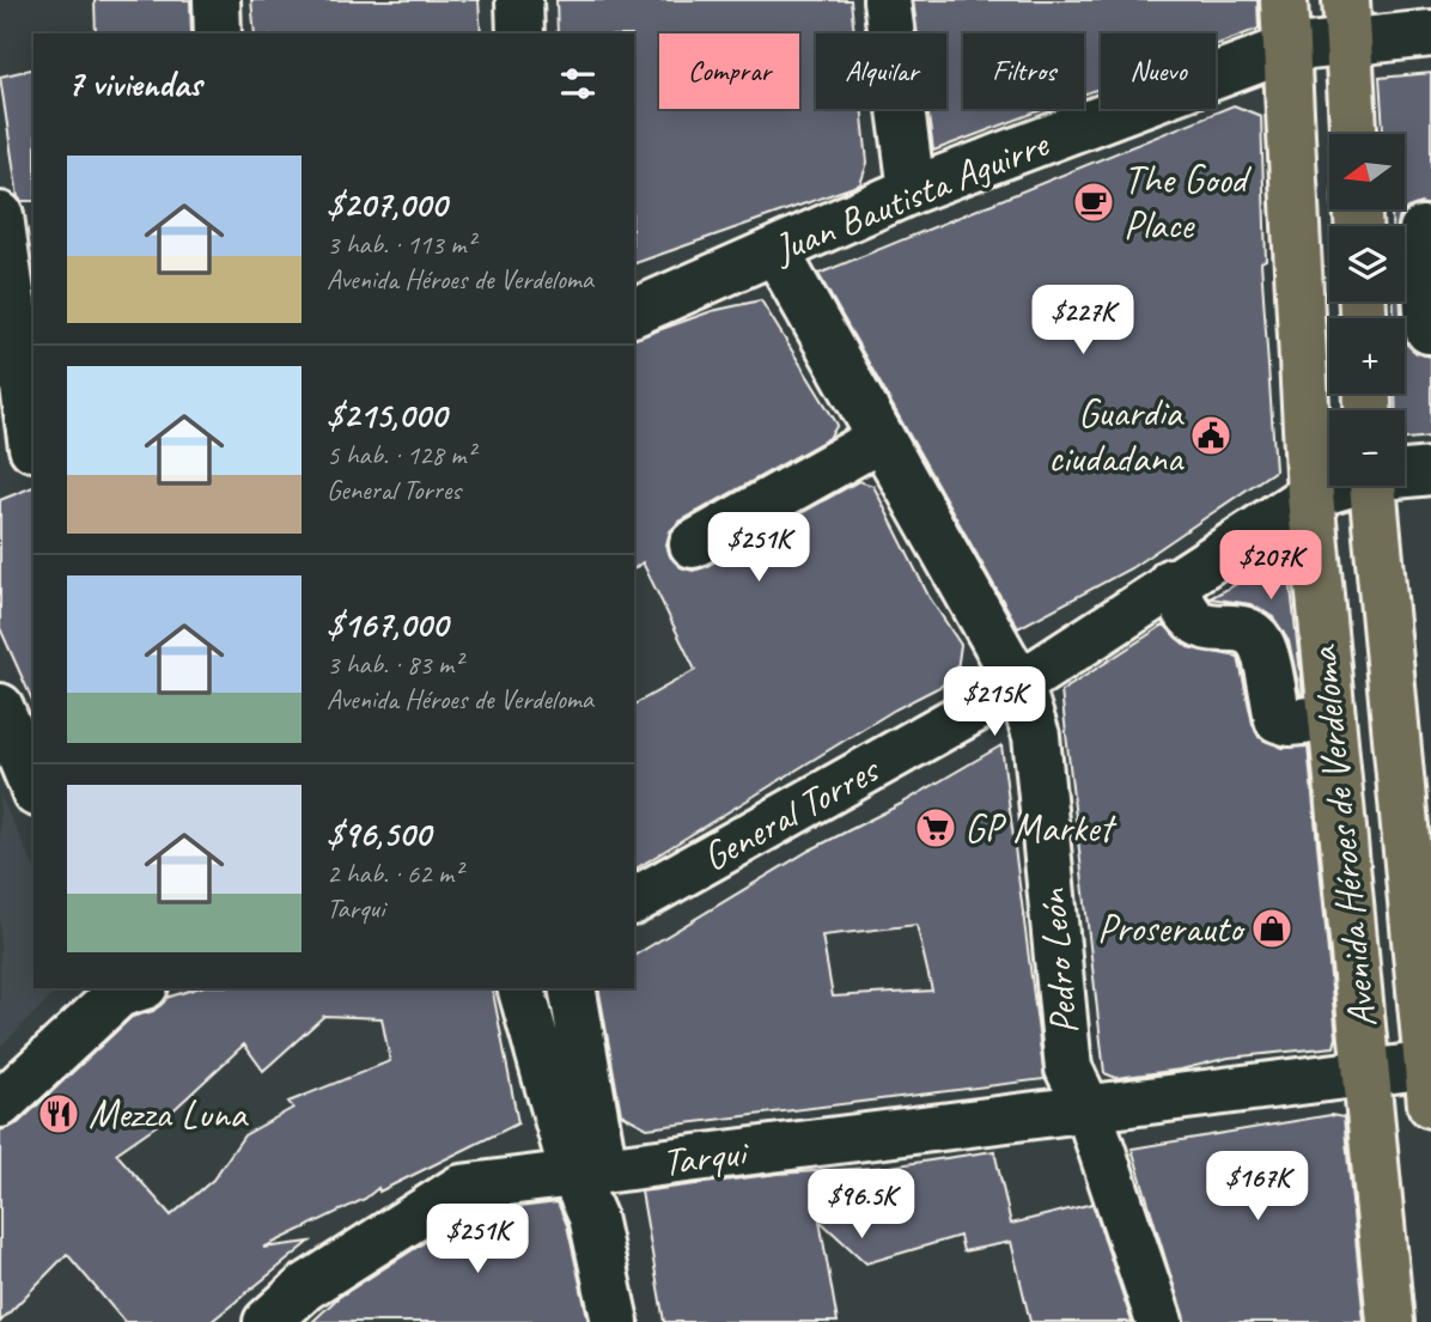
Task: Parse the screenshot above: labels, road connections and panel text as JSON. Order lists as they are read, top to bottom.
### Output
{
  "streets": {
    "main road": ["Avenida Héroes de Verdeloma"],
    "street": [
      "Juan Bautista Aguirre",
      "General Torres",
      "Pedro León",
      "Tarqui"
    ]
  },
  "crossings": [
    ["Juan Bautista Aguirre", "Avenida Héroes de Verdeloma"],
    ["Juan Bautista Aguirre", "Pedro León"],
    ["General Torres", "Avenida Héroes de Verdeloma"],
    ["General Torres", "Pedro León"],
    ["Avenida Héroes de Verdeloma", "Tarqui"],
    ["Pedro León", "Tarqui"]
  ],
  "places": {
    "cafe": ["The Good Place"],
    "public building": ["Guardia ciudadana"],
    "supermarket": ["GP Market"],
    "shop": ["Proserauto"],
    "restaurant": ["Mezza Luna"]
  },
  "north": "left",
  "page": {
    "chip": [
      "Comprar",
      "Alquilar",
      "Filtros",
      "Nuevo"
    ],
    "heading": "7 viviendas",
    "map_buttons": ["+", "−"],
    "list": [
      {
        "name": "$207,000",
        "note": "3 hab. · 113 m² · Avenida Héroes de Verdeloma"
      },
      {
        "name": "$215,000",
        "note": "5 hab. · 128 m² · General Torres"
      },
      {
        "name": "$167,000",
        "note": "3 hab. · 83 m² · Avenida Héroes de Verdeloma"
      },
      {
        "name": "$96,500",
        "note": "2 hab. · 62 m² · Tarqui"
      }
    ],
    "price": [
      "$227K",
      "$251K",
      "$207K",
      "$215K",
      "$167K",
      "$96.5K",
      "$251K"
    ]
  }
}
